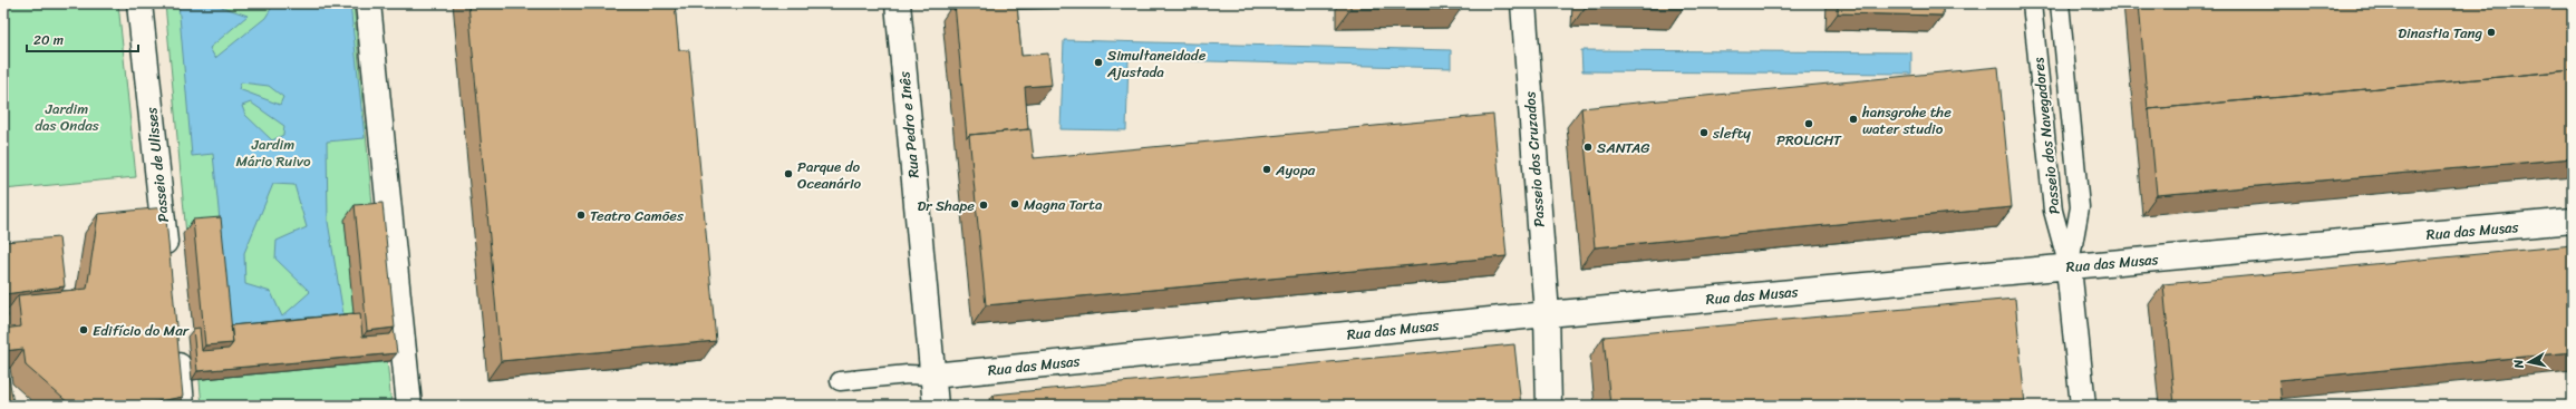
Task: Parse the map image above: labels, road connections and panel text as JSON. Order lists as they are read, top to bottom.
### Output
{
  "streets": {
    "street": [
      "Rua Pedro e Inês",
      "Passeio dos Cruzados",
      "Passeio de Ulisses",
      "Rua das Musas"
    ],
    "lane": ["Passeio dos Navegadores"]
  },
  "crossings": [
    ["Rua Pedro e Inês", "Rua das Musas"],
    ["Passeio dos Navegadores", "Rua das Musas"],
    ["Passeio dos Cruzados", "Rua das Musas"]
  ],
  "parks": ["Jardim das Ondas", "Jardim Mário Ruivo"],
  "places": [
    "Dinastia Tang",
    "Simultaneidade Ajustada",
    "hansgrohe the water studio",
    "PROLICHT",
    "slefty",
    "SANTAG",
    "Ayopa",
    "Parque do Oceanário",
    "Magna Tarta",
    "Dr Shape",
    "Teatro Camões",
    "Edifício do Mar"
  ],
  "scale_bar": "20 m",
  "north": "left"
}
